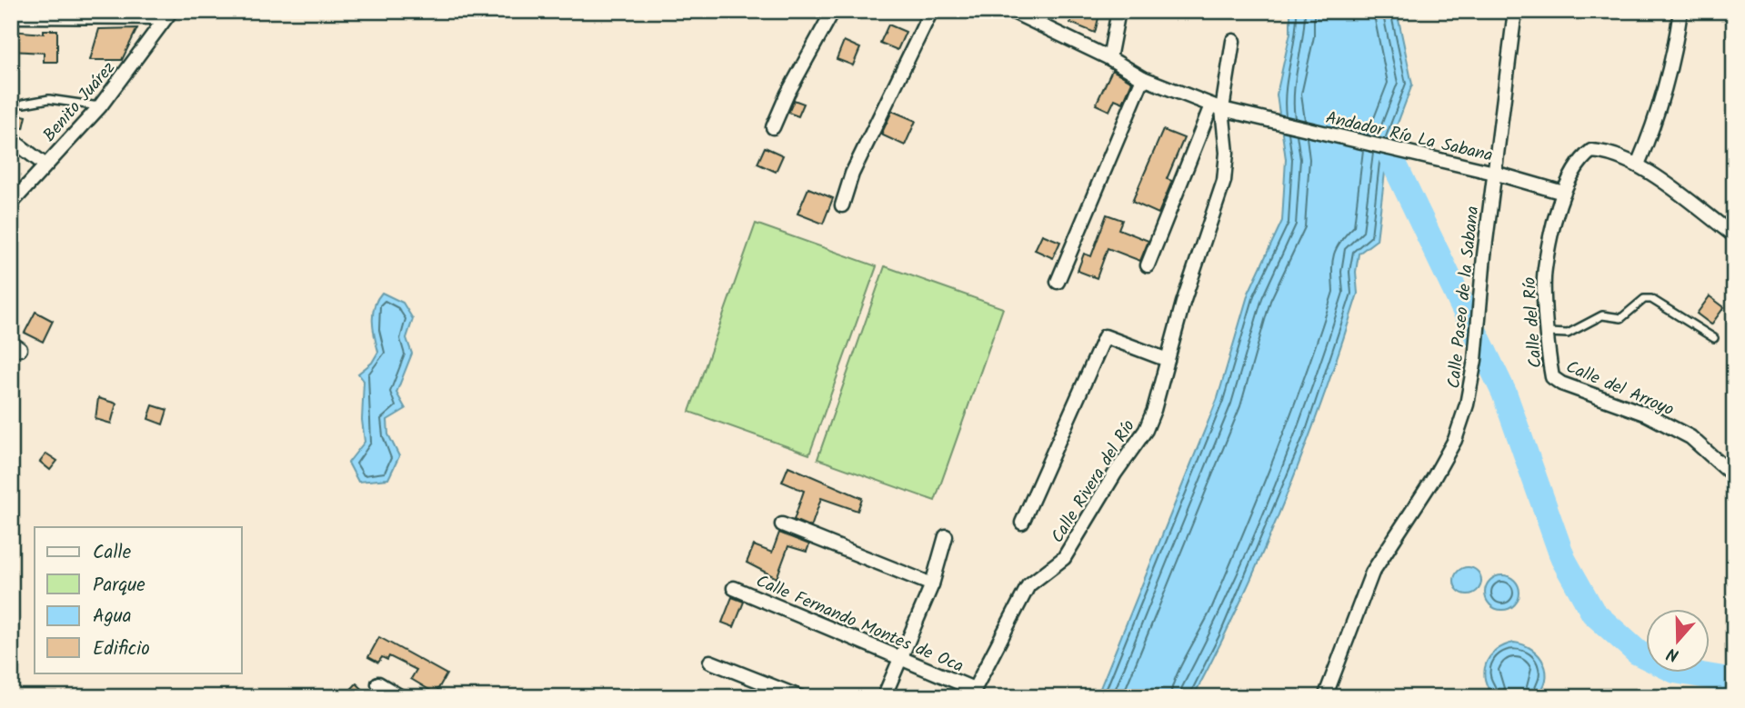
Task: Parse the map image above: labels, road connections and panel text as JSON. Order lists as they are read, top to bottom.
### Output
{
  "streets": {
    "street": [
      "Benito Juárez",
      "Andador Río La Sabana",
      "Calle Paseo de la Sabana",
      "Calle del Río",
      "Calle del Arroyo",
      "Calle Rivera del Río",
      "Calle Fernando Montes de Oca"
    ]
  },
  "crossings": [
    ["Andador Río La Sabana", "Calle Paseo de la Sabana"],
    ["Andador Río La Sabana", "Calle del Río"],
    ["Andador Río La Sabana", "Calle Rivera del Río"],
    ["Calle del Río", "Calle del Arroyo"],
    ["Calle Rivera del Río", "Calle Fernando Montes de Oca"]
  ],
  "legend": [
    "Calle",
    "Parque",
    "Agua",
    "Edificio"
  ],
  "north": "bottom"
}
